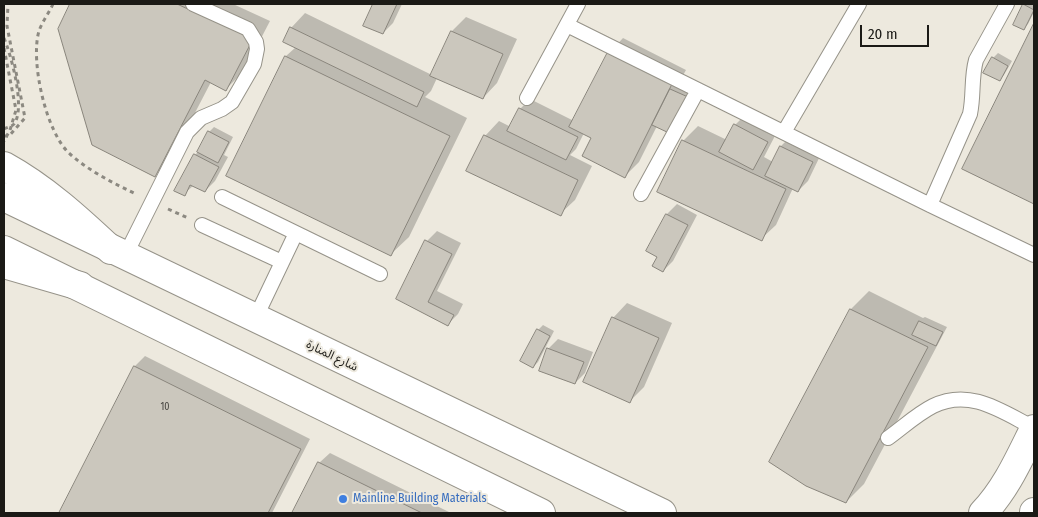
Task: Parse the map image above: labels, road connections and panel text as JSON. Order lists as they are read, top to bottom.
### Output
{
  "streets": {
    "main road": ["شارع المنارة"]
  },
  "places": ["Mainline Building Materials"],
  "house_numbers": ["10"],
  "scale_bar": "20 m"
}
